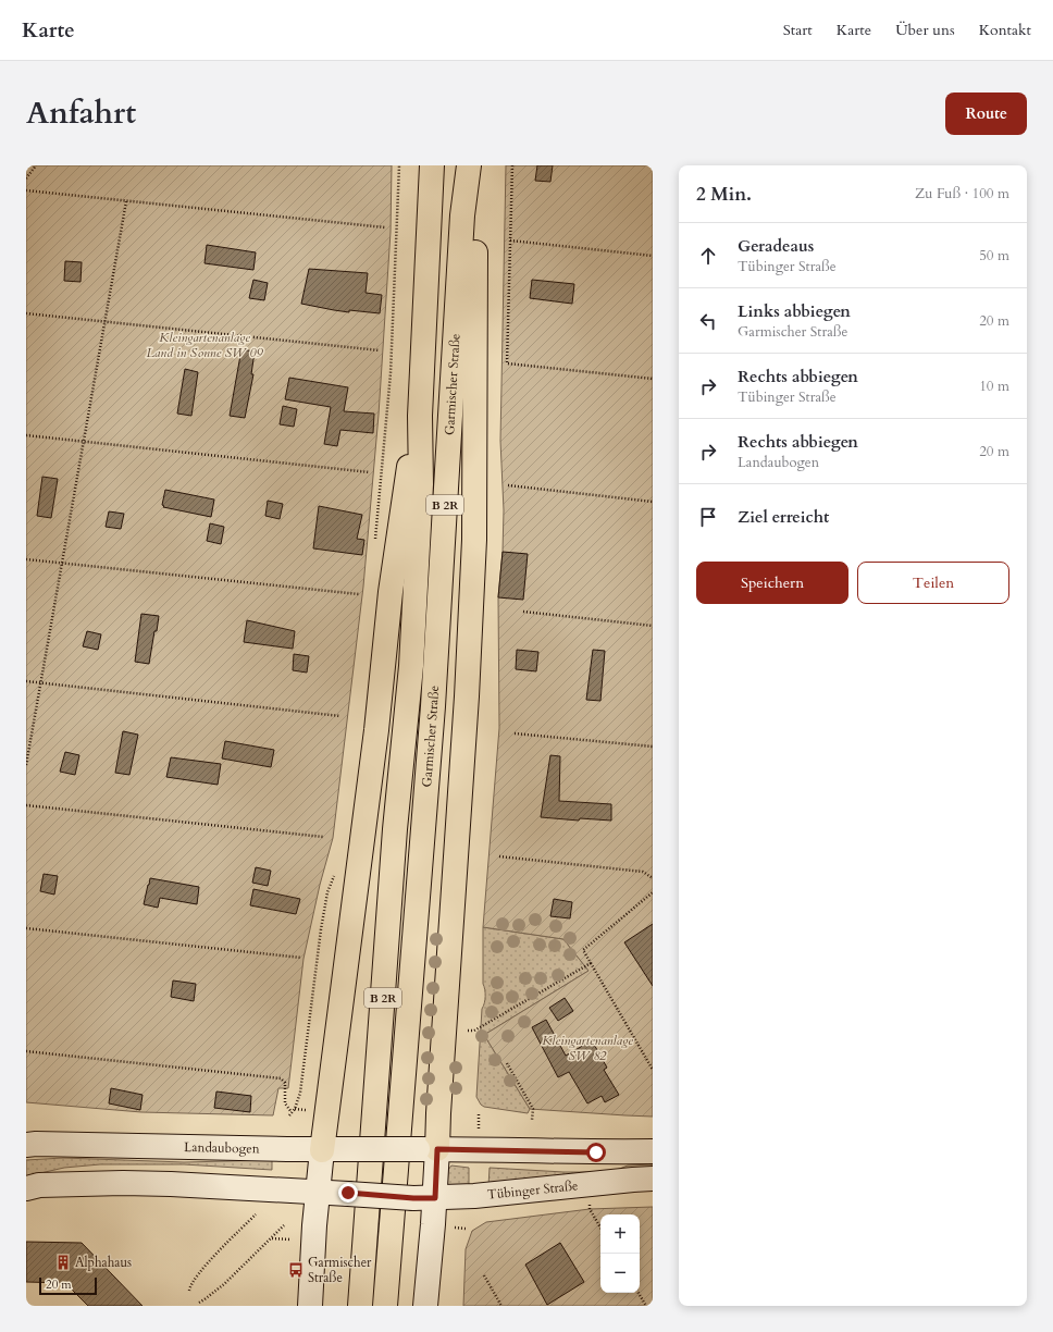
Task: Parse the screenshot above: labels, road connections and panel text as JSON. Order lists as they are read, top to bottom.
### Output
{
  "streets": {
    "highway": ["Garmischer Straße", "B 2R"],
    "main road": ["Landaubogen", "Tübinger Straße"]
  },
  "parks": ["Kleingartenanlage Land in Sonne SW 09", "Kleingartenanlage SW 82"],
  "places": {
    "building": ["Alphahaus"],
    "bus stop": ["Garmischer Straße"]
  },
  "scale_bar": "20 m",
  "page": {
    "header": "Karte",
    "nav": [
      "Start",
      "Karte",
      "Über uns",
      "Kontakt"
    ],
    "title": "Anfahrt",
    "buttons": [
      "Route",
      ["Speichern", "Teilen"]
    ],
    "heading": ["2 Min.", "Zu Fuß · 100 m"],
    "list": [
      ["Geradeaus", "Tübinger Straße", "50 m"],
      ["Links abbiegen", "Garmischer Straße", "20 m"],
      ["Rechts abbiegen", "Tübinger Straße", "10 m"],
      ["Rechts abbiegen", "Landaubogen", "20 m"],
      "Ziel erreicht"
    ],
    "map_buttons": ["+", "−"],
    "scale": "20 m"
  }
}
